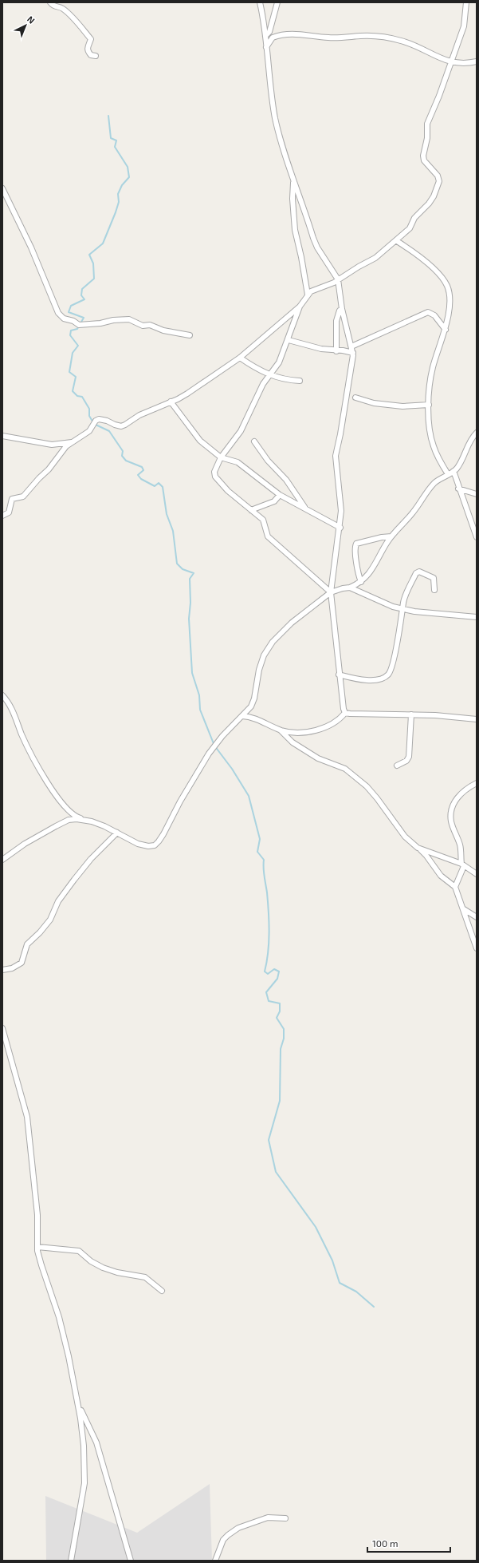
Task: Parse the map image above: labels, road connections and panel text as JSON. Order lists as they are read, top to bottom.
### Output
{
  "scale_bar": "100 m",
  "north": "top right"
}
